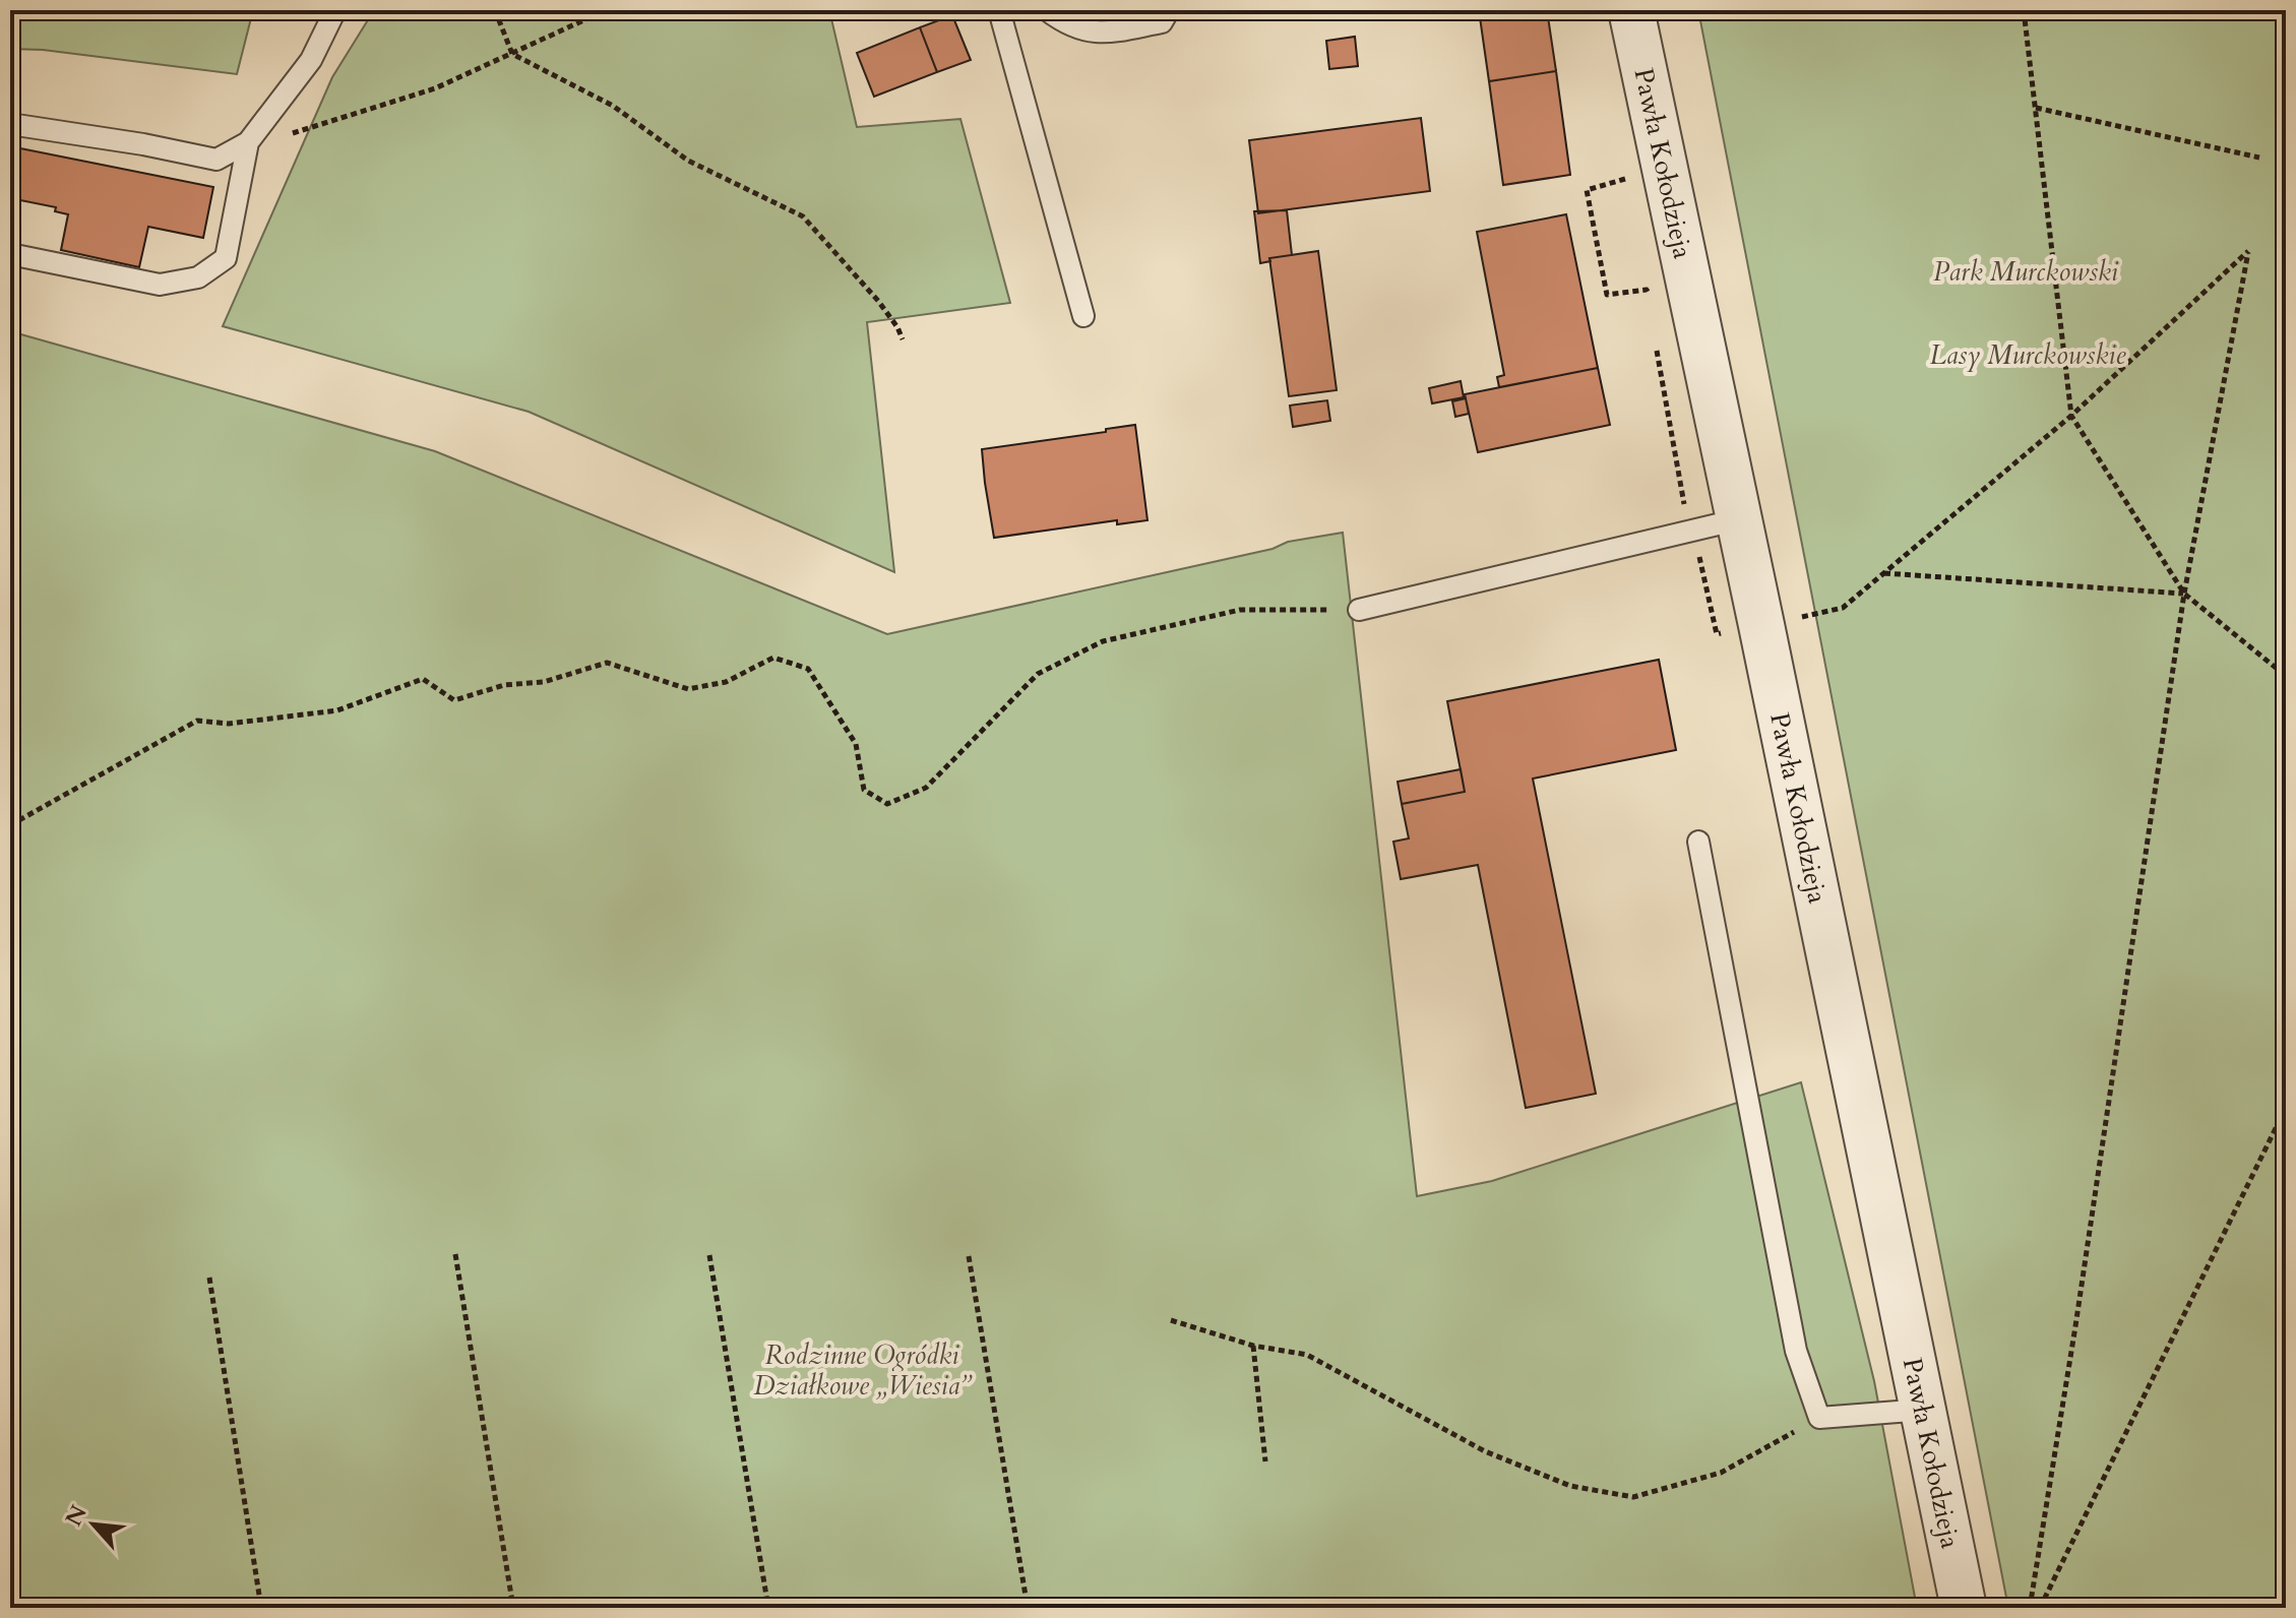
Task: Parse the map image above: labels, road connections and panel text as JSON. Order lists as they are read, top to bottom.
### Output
{
  "streets": {
    "street": ["Pawła Kołodzieja"]
  },
  "parks": ["Park Murckowski", "Lasy Murckowskie", "Rodzinne Ogródki Działkowe „Wiesia”"],
  "north": "top left"
}
